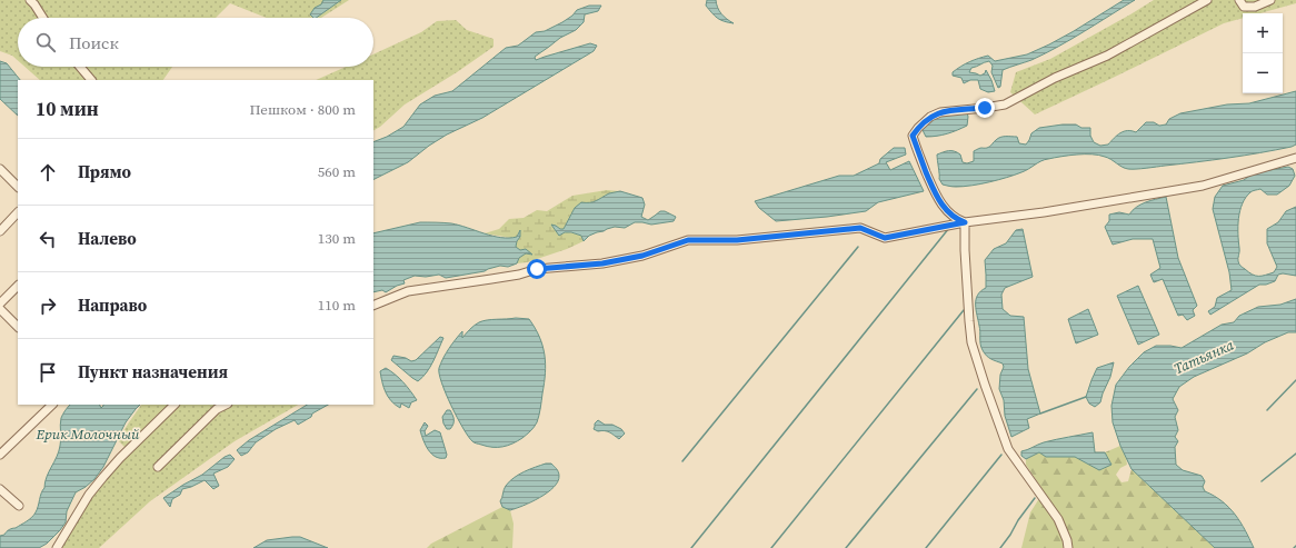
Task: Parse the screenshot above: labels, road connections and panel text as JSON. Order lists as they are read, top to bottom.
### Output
{
  "water": ["Татьянка", "Ерик Молочный"],
  "page": {
    "map_buttons": ["+", "−"],
    "search": "Поиск",
    "heading": ["10 мин", "Пешком · 800 m"],
    "list": [
      ["Прямо", "560 m"],
      ["Налево", "130 m"],
      ["Направо", "110 m"],
      "Пункт назначения"
    ]
  }
}
